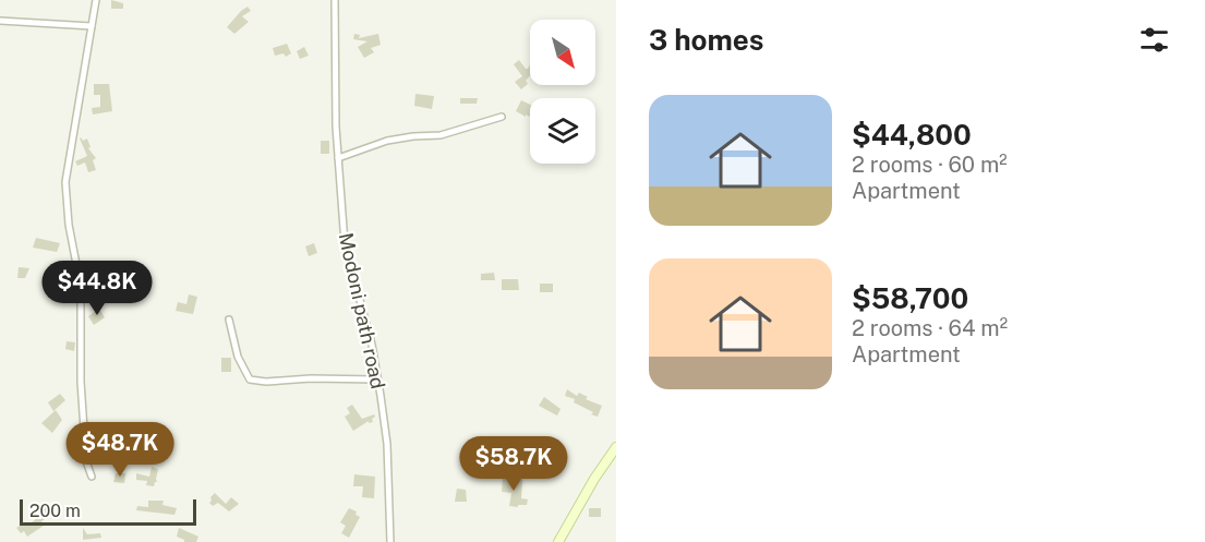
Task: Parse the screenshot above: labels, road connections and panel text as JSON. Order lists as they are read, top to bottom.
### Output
{
  "streets": {
    "street": ["Modoni path road"]
  },
  "scale_bar": "200 m",
  "north": "bottom right",
  "page": {
    "heading": "3 homes",
    "list": [
      {
        "name": "$44,800",
        "note": "2 rooms · 60 m² · Apartment"
      },
      {
        "name": "$58,700",
        "note": "2 rooms · 64 m² · Apartment"
      }
    ],
    "price": ["$44.8K", "$48.7K", "$58.7K"],
    "scale": "200 m"
  }
}
